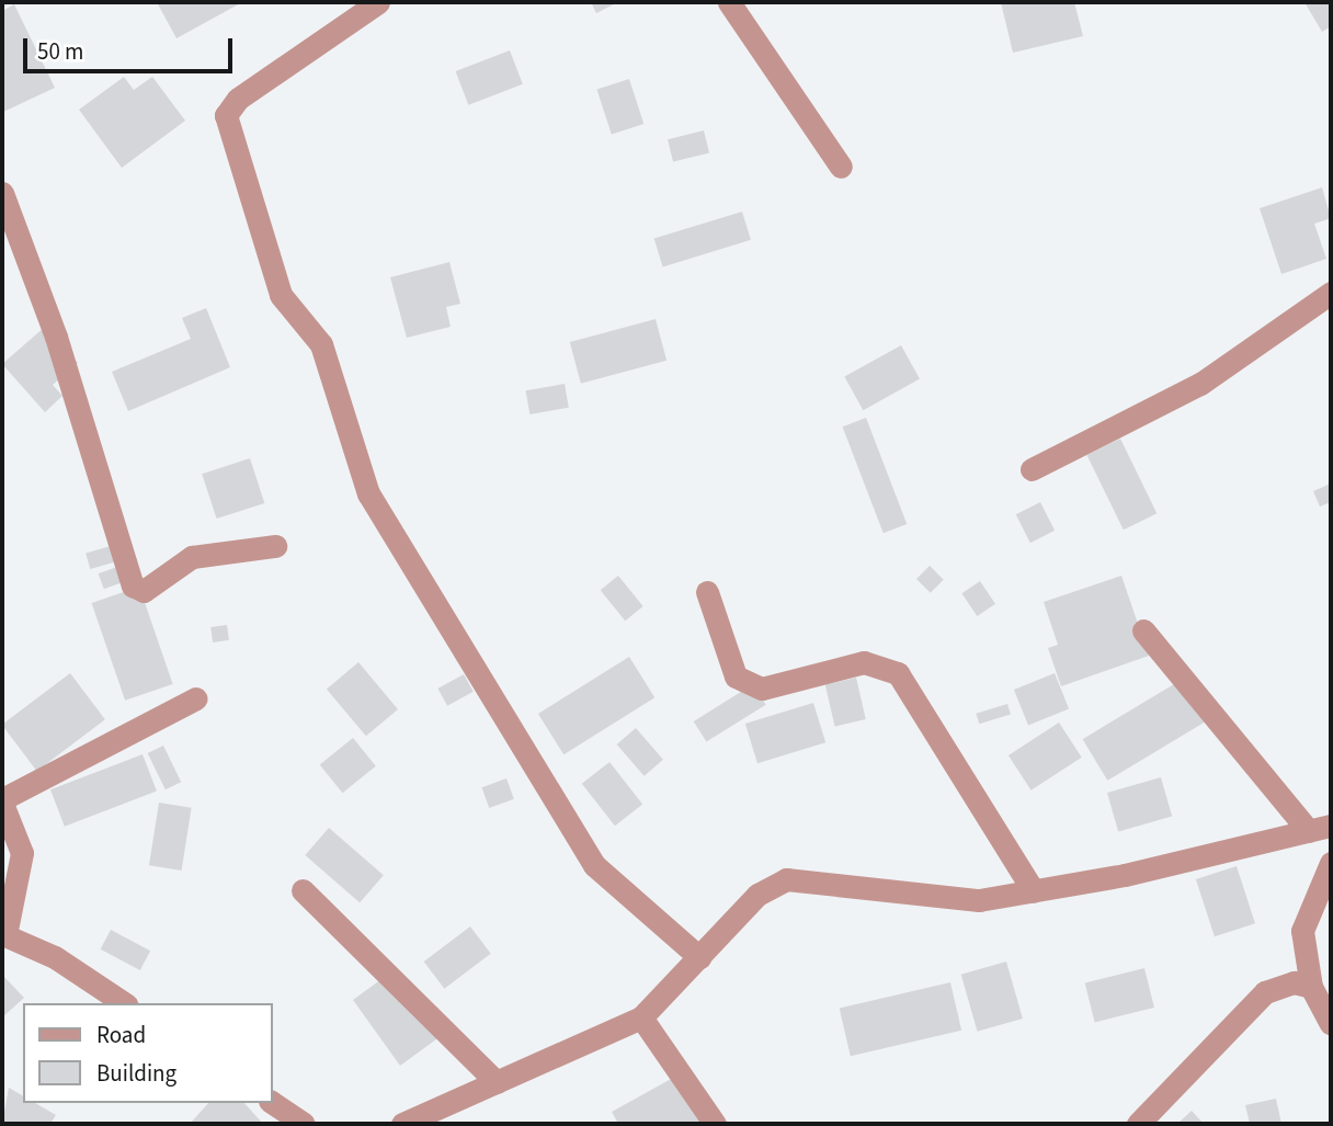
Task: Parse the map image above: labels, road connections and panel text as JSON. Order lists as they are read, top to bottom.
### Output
{
  "legend": ["Road", "Building"],
  "scale_bar": "50 m"
}
